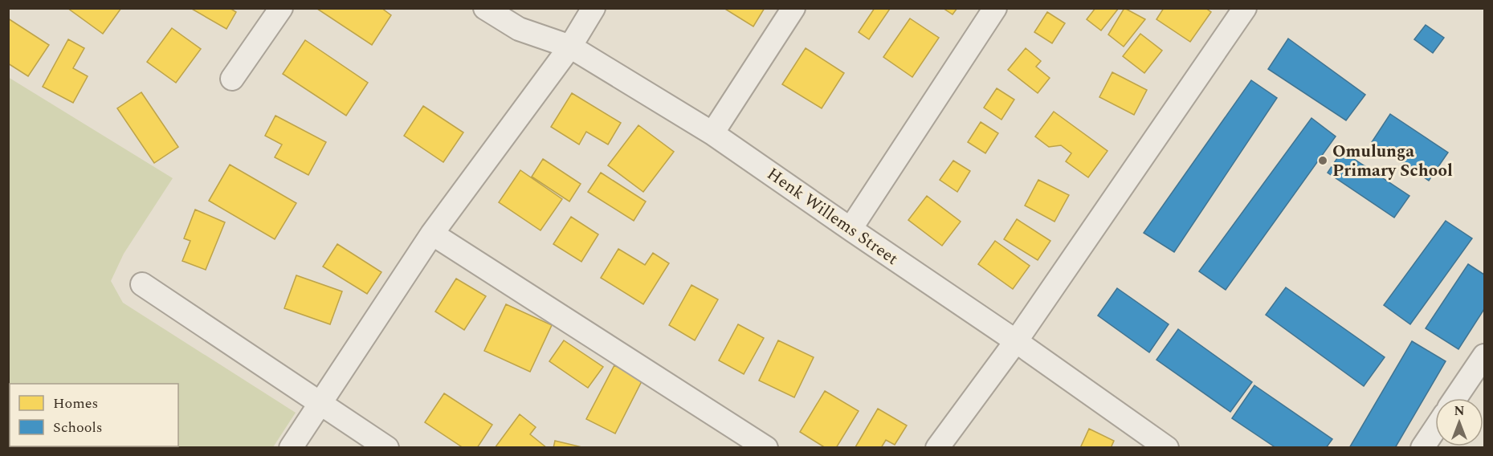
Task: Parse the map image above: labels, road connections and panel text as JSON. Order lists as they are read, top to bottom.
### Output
{
  "streets": {
    "street": ["Henk Willems Street"]
  },
  "places": ["Omulunga Primary School"],
  "legend": ["Homes", "Schools"],
  "north": "top"
}
